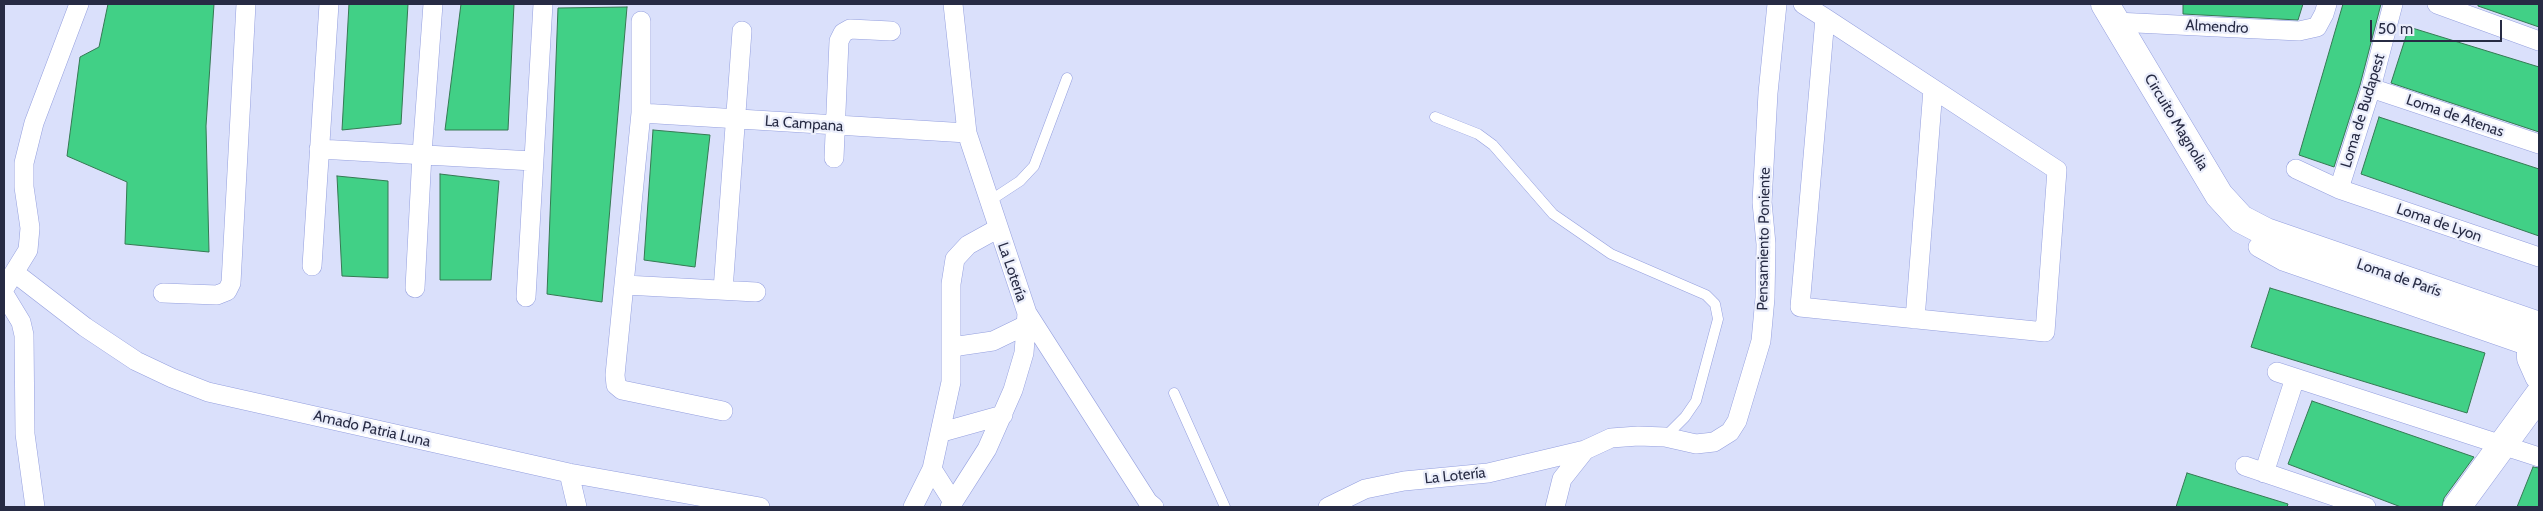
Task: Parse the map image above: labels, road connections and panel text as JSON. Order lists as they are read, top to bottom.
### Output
{
  "streets": {
    "street": [
      "Almendro",
      "Loma de Budapest",
      "Loma de Atenas",
      "Circuito Magnolia",
      "La Campana",
      "Loma de Lyon",
      "Pensamiento Poniente",
      "La Lotería",
      "Loma de París",
      "Amado Patria Luna"
    ]
  },
  "crossings": [
    ["Almendro", "Circuito Magnolia"],
    ["Loma de Budapest", "Loma de Atenas"],
    ["Loma de Budapest", "Loma de Lyon"],
    ["Circuito Magnolia", "Loma de París"],
    ["La Campana", "La Lotería"],
    ["Pensamiento Poniente", "La Lotería"]
  ],
  "scale_bar": "50 m"
}
